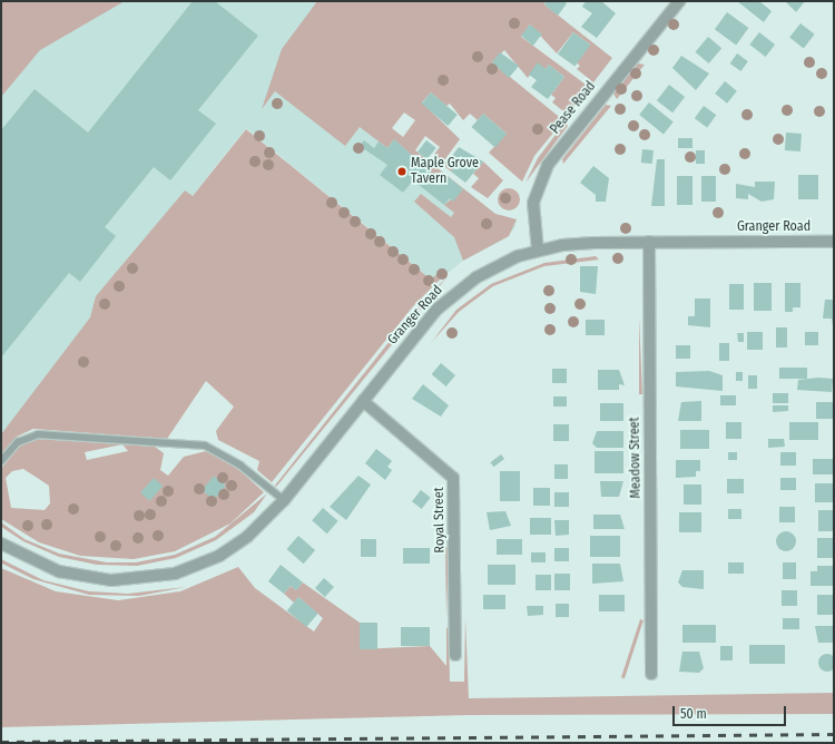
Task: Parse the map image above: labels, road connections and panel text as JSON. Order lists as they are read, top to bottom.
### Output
{
  "streets": {
    "street": [
      "Pease Road",
      "Granger Road",
      "Meadow Street",
      "Royal Street"
    ]
  },
  "crossings": [
    ["Pease Road", "Granger Road"],
    ["Granger Road", "Meadow Street"],
    ["Granger Road", "Royal Street"]
  ],
  "places": ["Maple Grove Tavern"],
  "scale_bar": "50 m"
}
